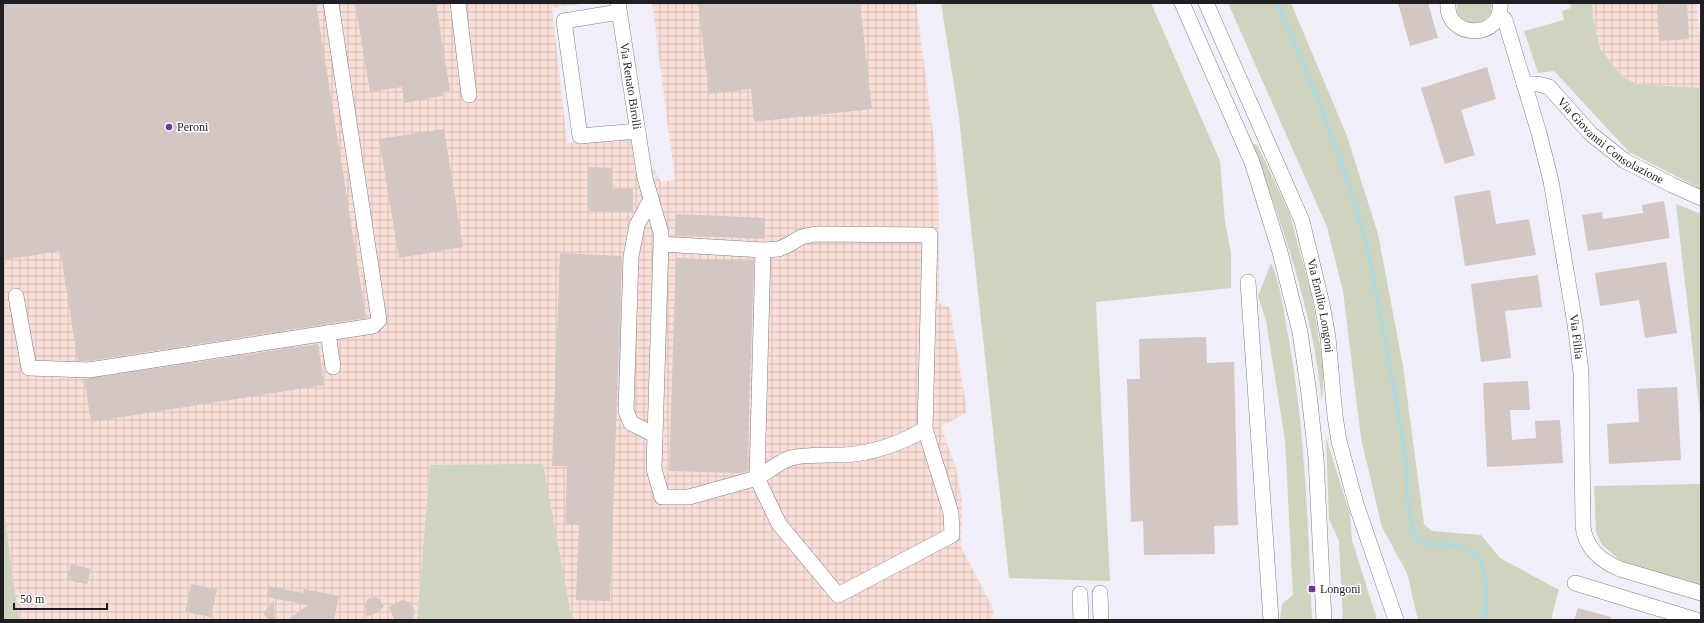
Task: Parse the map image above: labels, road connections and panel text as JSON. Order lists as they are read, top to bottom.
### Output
{
  "streets": {
    "street": [
      "Via Renato Birolli",
      "Via Giovanni Consolazione",
      "Via Emilio Longoni",
      "Via Fillia"
    ]
  },
  "crossings": [
    ["Via Giovanni Consolazione", "Via Fillia"]
  ],
  "places": {
    "other": ["Peroni"],
    "transit": ["Longoni"]
  },
  "scale_bar": "50 m"
}
